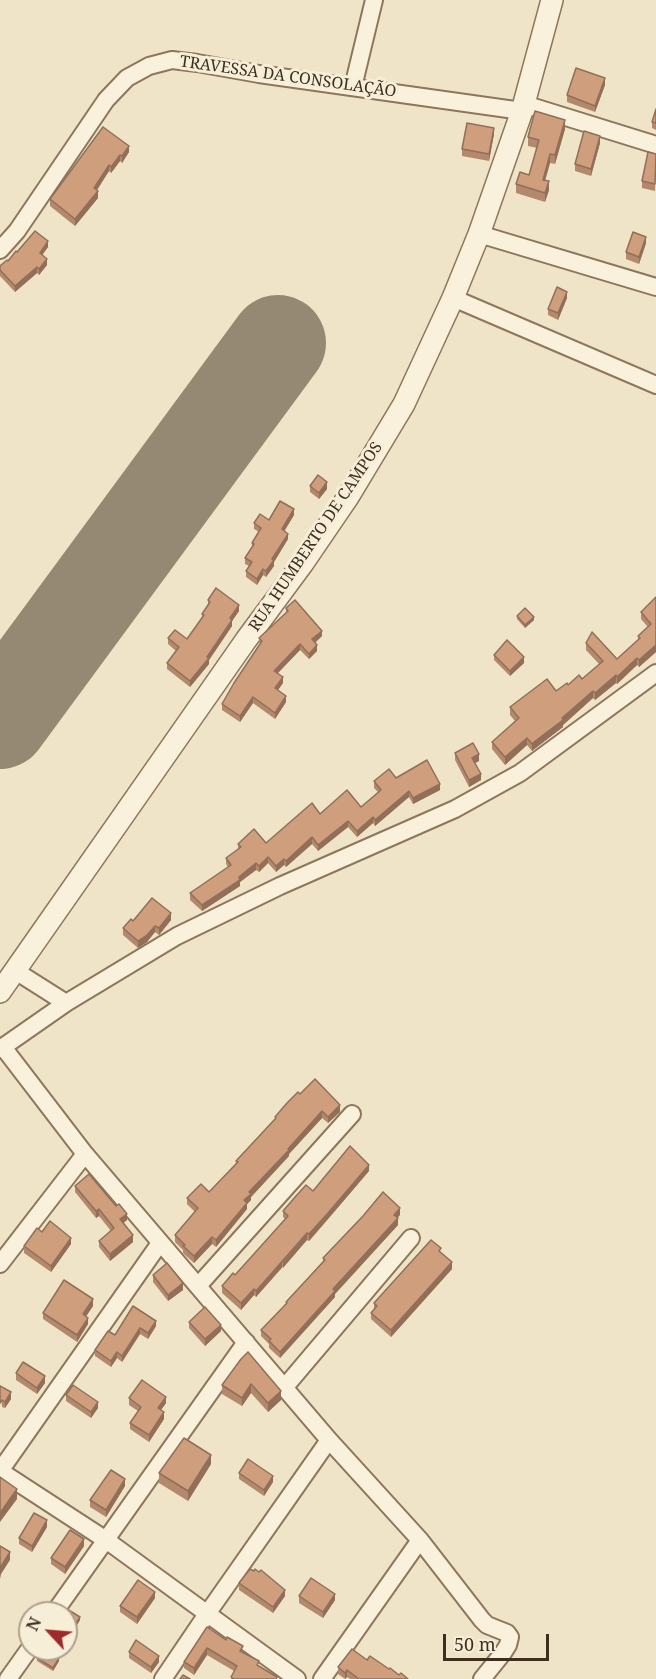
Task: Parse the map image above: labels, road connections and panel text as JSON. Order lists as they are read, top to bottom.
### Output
{
  "streets": {
    "street": ["TRAVESSA DA CONSOLAÇÃO", "RUA HUMBERTO DE CAMPOS"]
  },
  "crossings": [
    ["TRAVESSA DA CONSOLAÇÃO", "RUA HUMBERTO DE CAMPOS"]
  ],
  "scale_bar": "50 m",
  "north": "top left"
}
